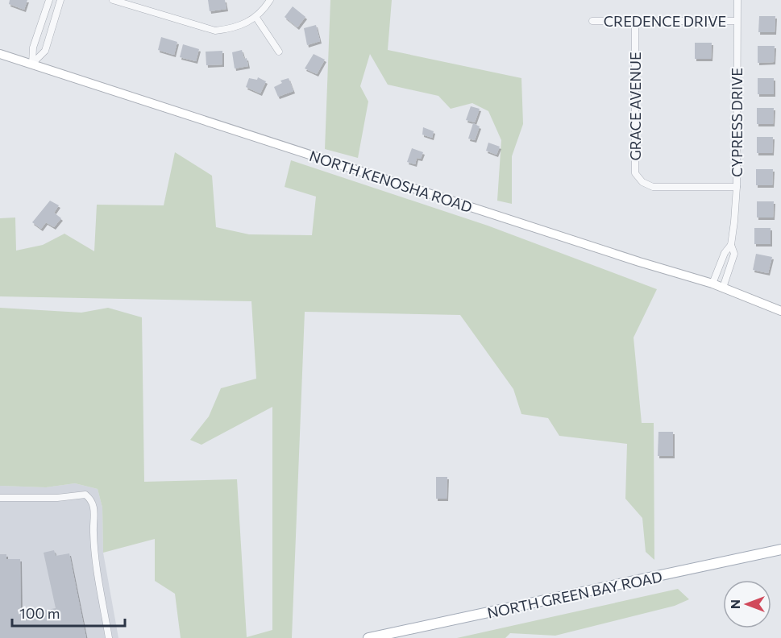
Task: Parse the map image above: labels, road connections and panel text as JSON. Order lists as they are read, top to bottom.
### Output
{
  "streets": {
    "main road": ["NORTH GREEN BAY ROAD"],
    "street": [
      "CREDENCE DRIVE",
      "GRACE AVENUE",
      "CYPRESS DRIVE",
      "NORTH KENOSHA ROAD"
    ]
  },
  "crossings": [
    ["CREDENCE DRIVE", "GRACE AVENUE"],
    ["CREDENCE DRIVE", "CYPRESS DRIVE"],
    ["GRACE AVENUE", "CYPRESS DRIVE"],
    ["CYPRESS DRIVE", "NORTH KENOSHA ROAD"]
  ],
  "scale_bar": "100 m",
  "north": "left"
}
